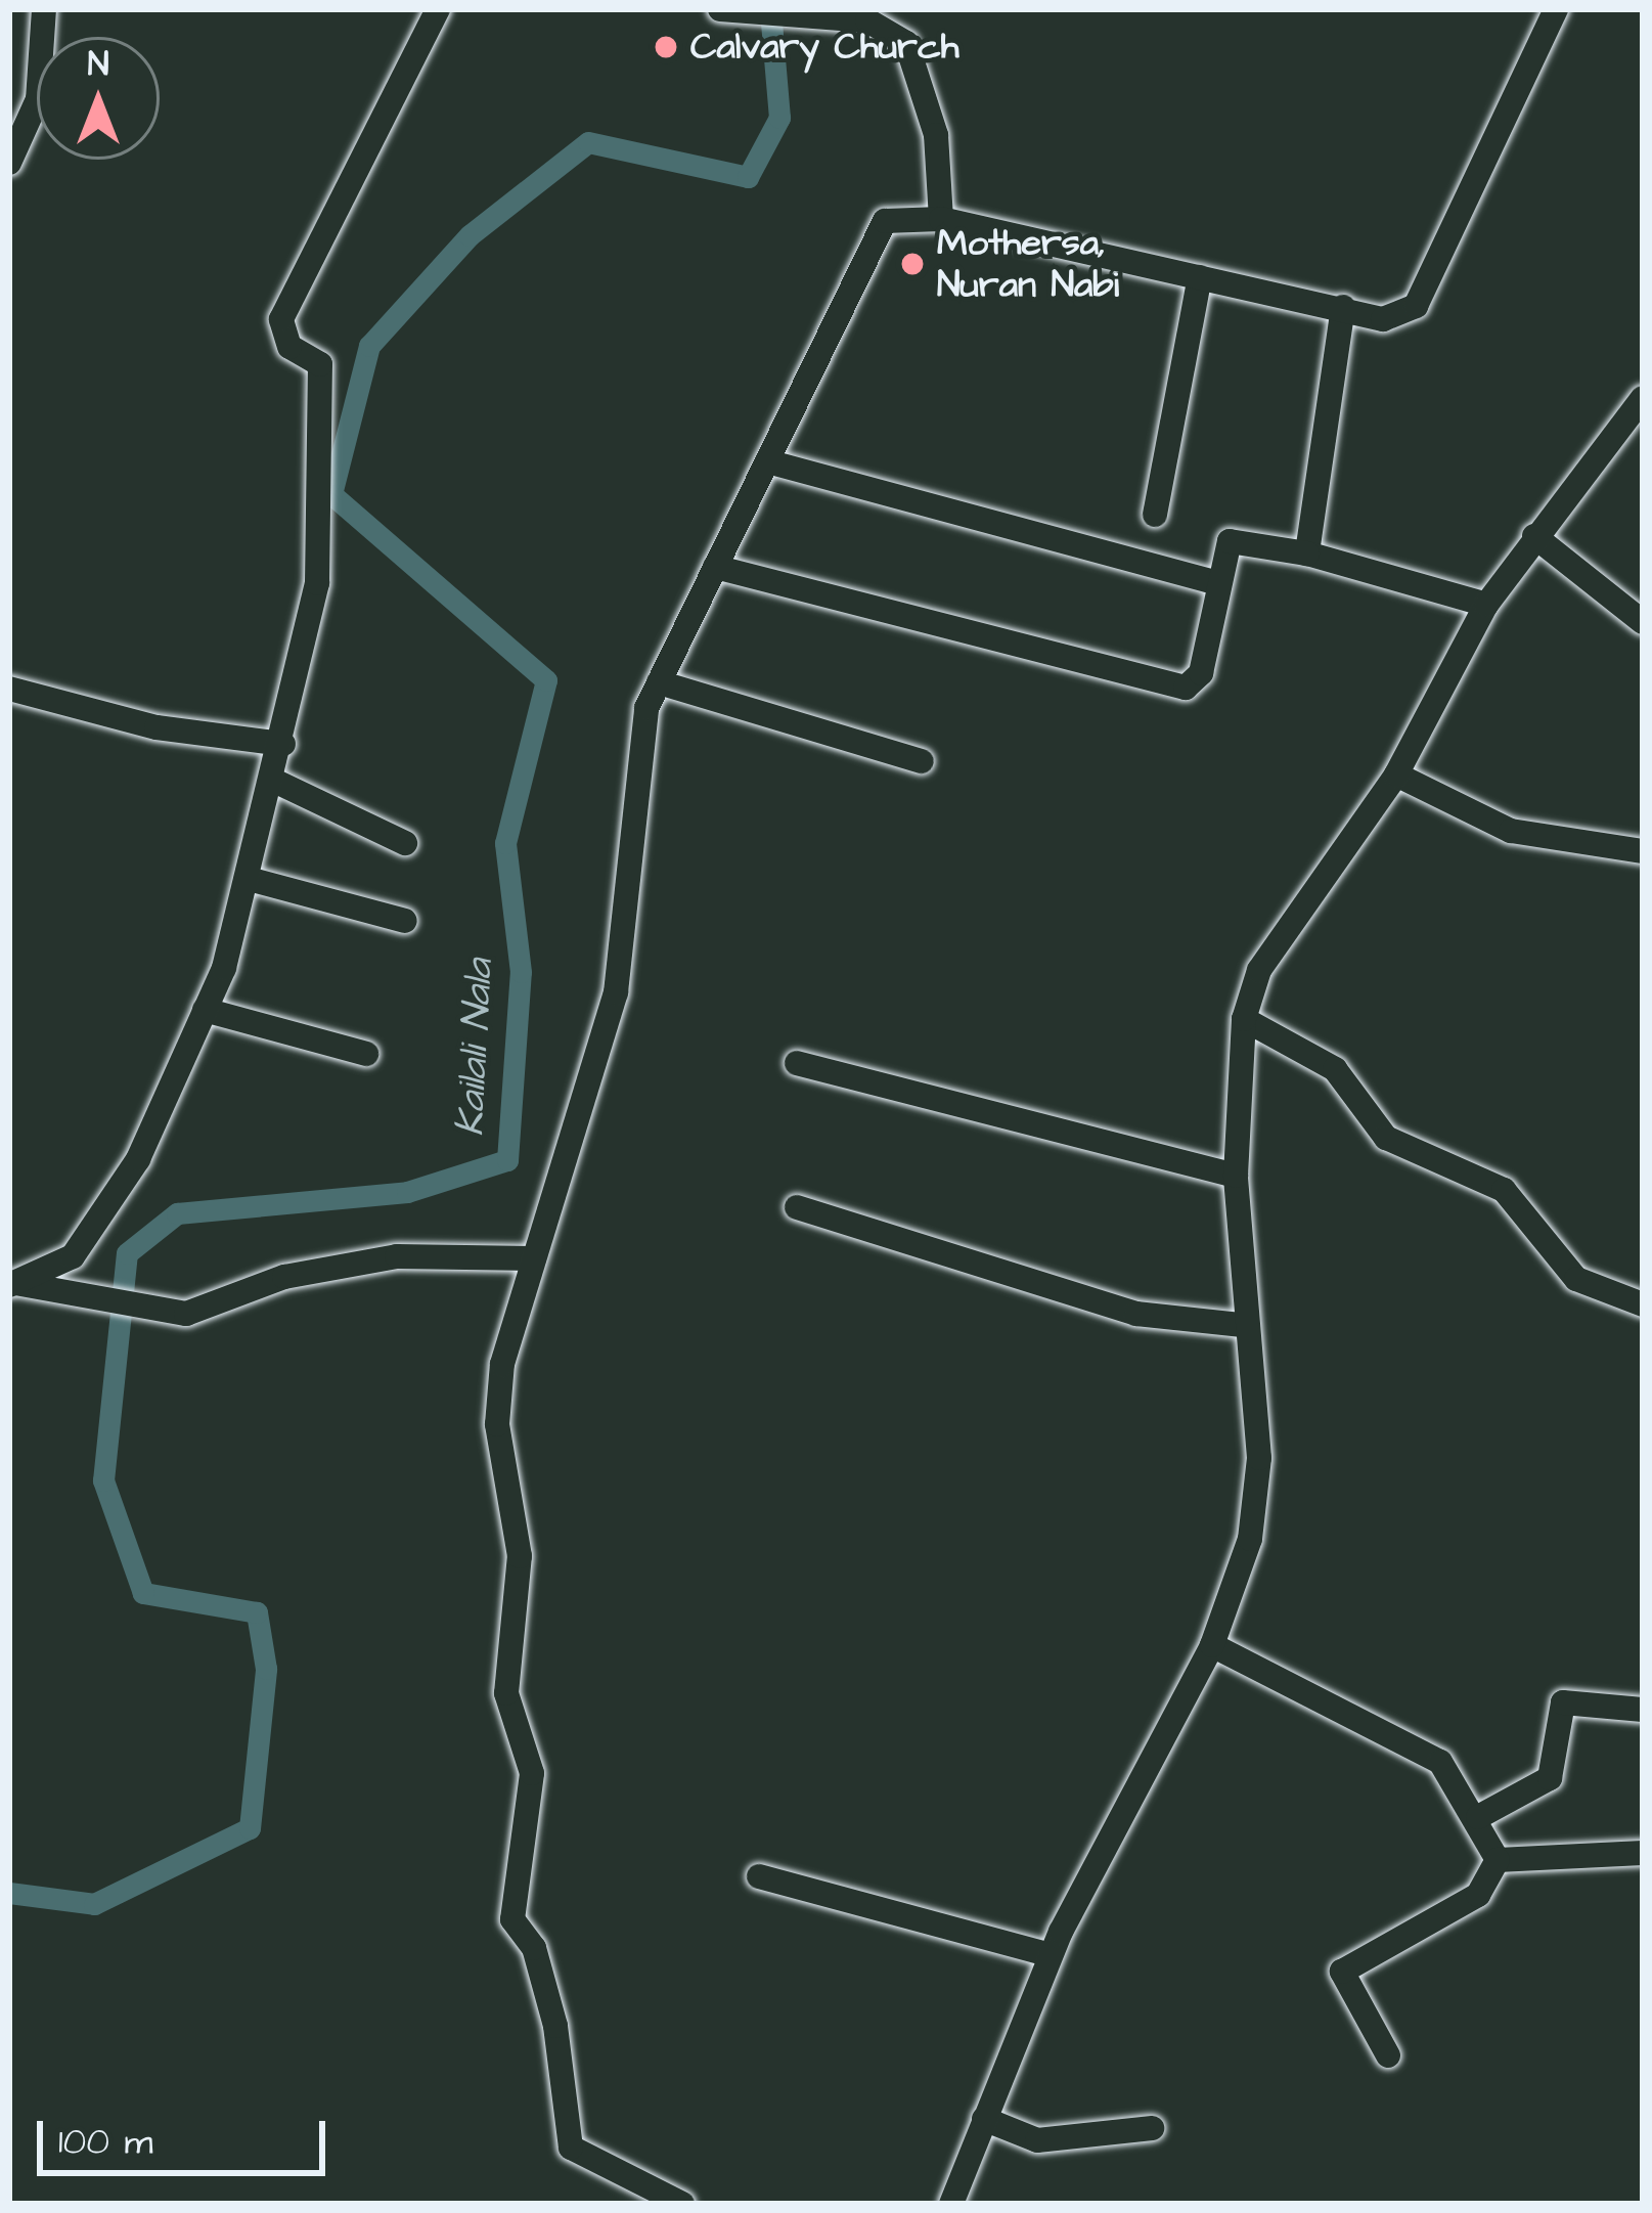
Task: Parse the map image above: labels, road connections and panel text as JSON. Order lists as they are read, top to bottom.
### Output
{
  "water": ["Kailali Nala"],
  "places": ["Calvary Church", "Mothersa, Nuran Nabi"],
  "scale_bar": "100 m",
  "north": "top"
}
